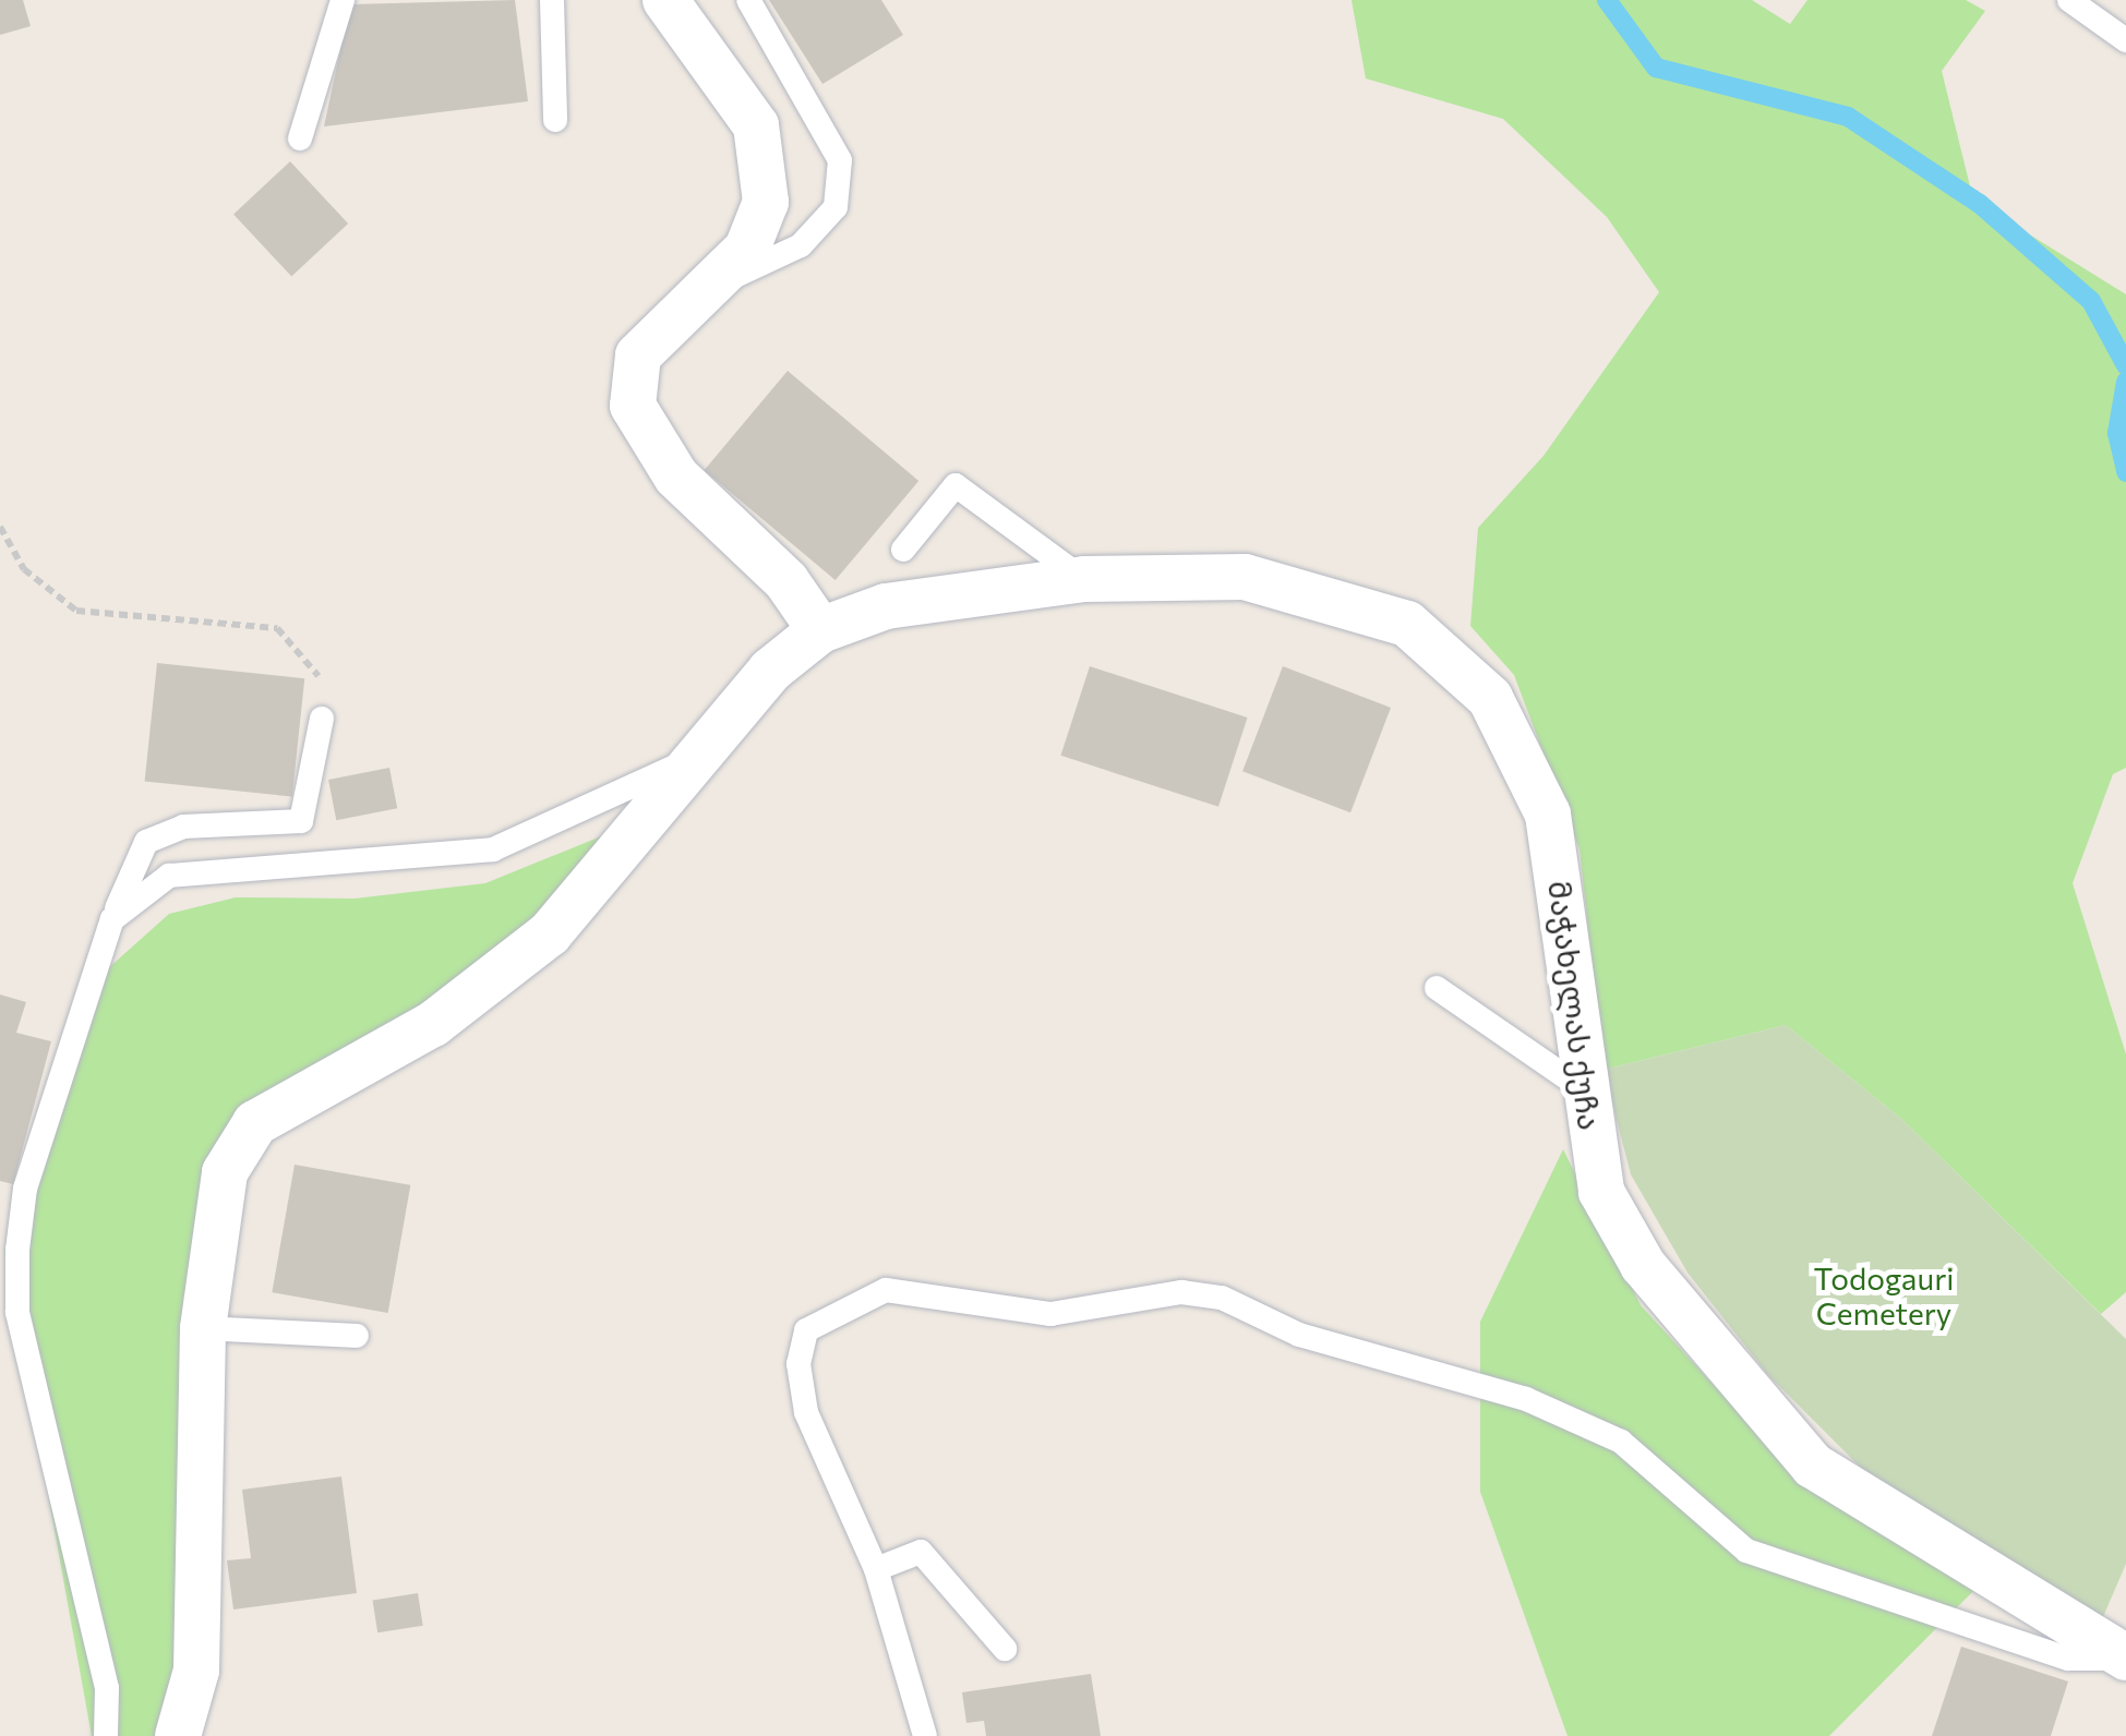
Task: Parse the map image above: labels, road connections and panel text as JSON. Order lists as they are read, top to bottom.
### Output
{
  "streets": {
    "street": ["მაჭახელას ქუჩა"]
  },
  "parks": ["Todogauri Cemetery"]
}
